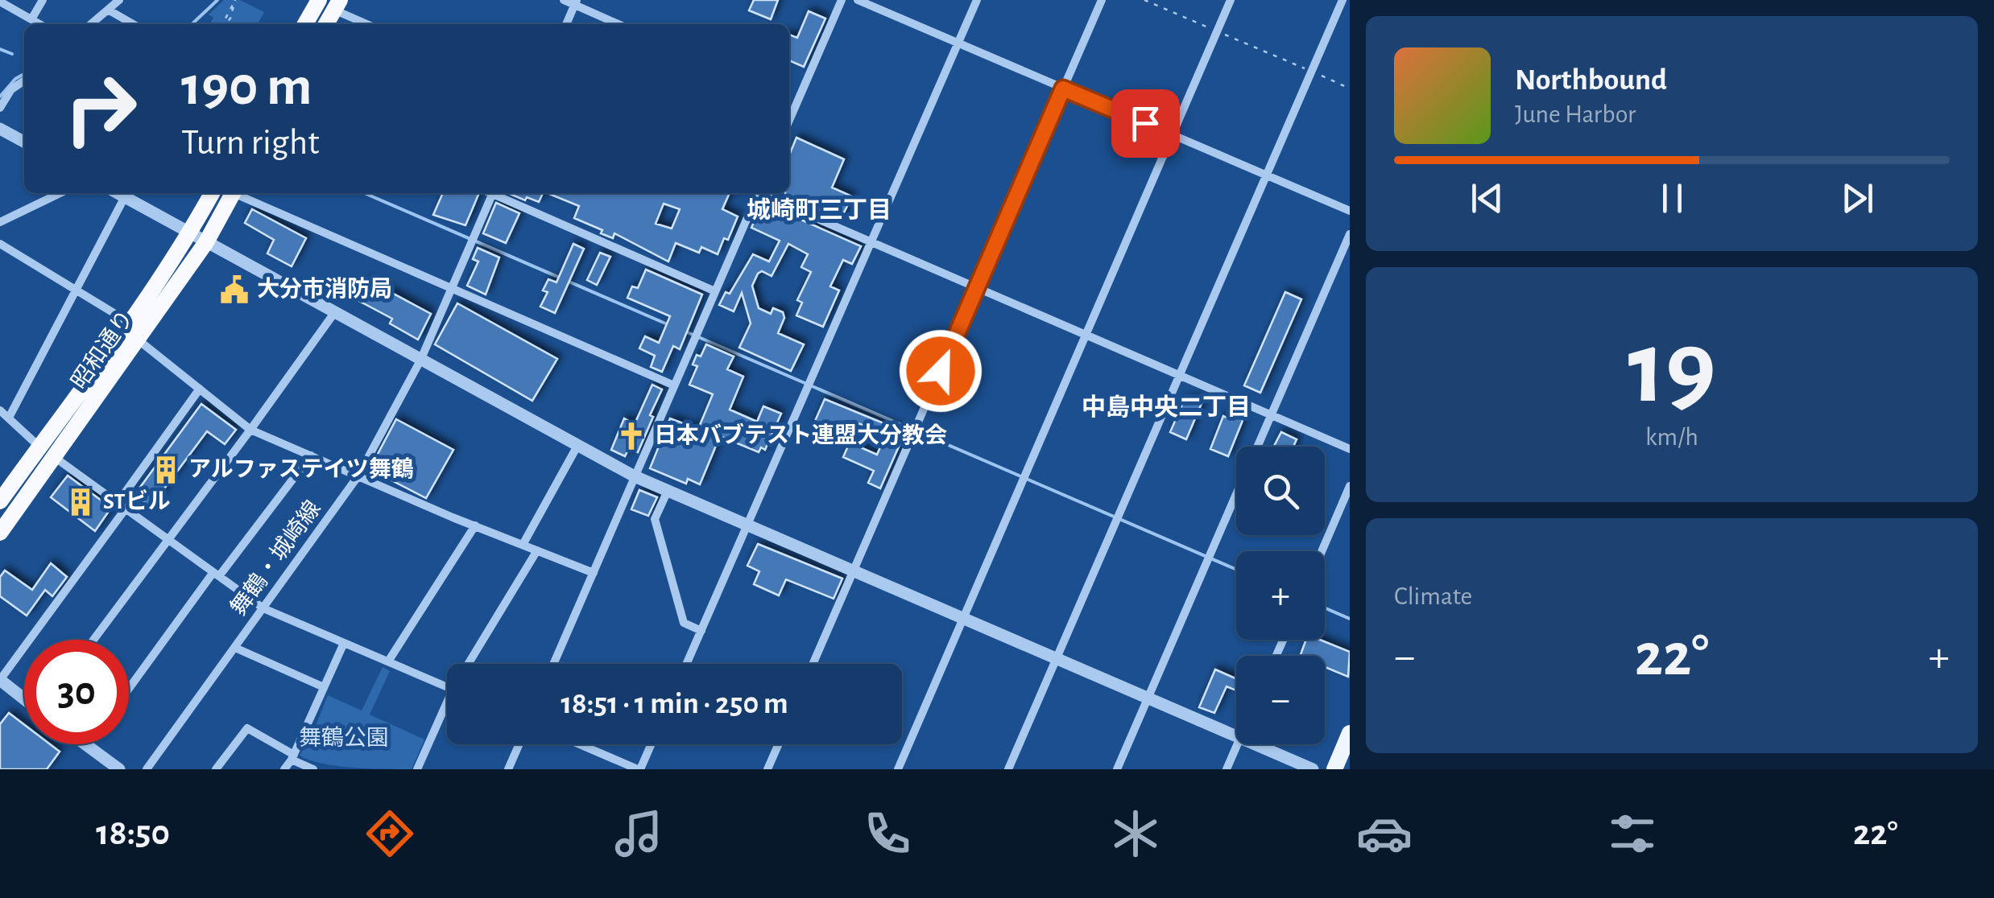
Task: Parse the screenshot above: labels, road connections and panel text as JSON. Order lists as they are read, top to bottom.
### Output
{
  "streets": {
    "highway": ["昭和通り"],
    "street": ["舞鶴・城崎線"]
  },
  "districts": ["城崎町三丁目", "中島中央二丁目"],
  "parks": ["舞鶴公園"],
  "places": {
    "public building": ["大分市消防局"],
    "church": ["日本バブテスト連盟大分教会"],
    "building": ["アルファステイツ舞鶴", "STビル"]
  },
  "page": {
    "turn": ["190 m", "Turn right"],
    "song": ["Northbound", "June Harbor"],
    "tile": [
      ["19", "km/h"],
      "Climate"
    ],
    "map_buttons": ["+", "−"],
    "heat": ["−", "22°", "+"],
    "limit": "30",
    "trip": "18:51 · 1 min · 250 m",
    "tabs": ["18:50", "22°"]
  }
}
